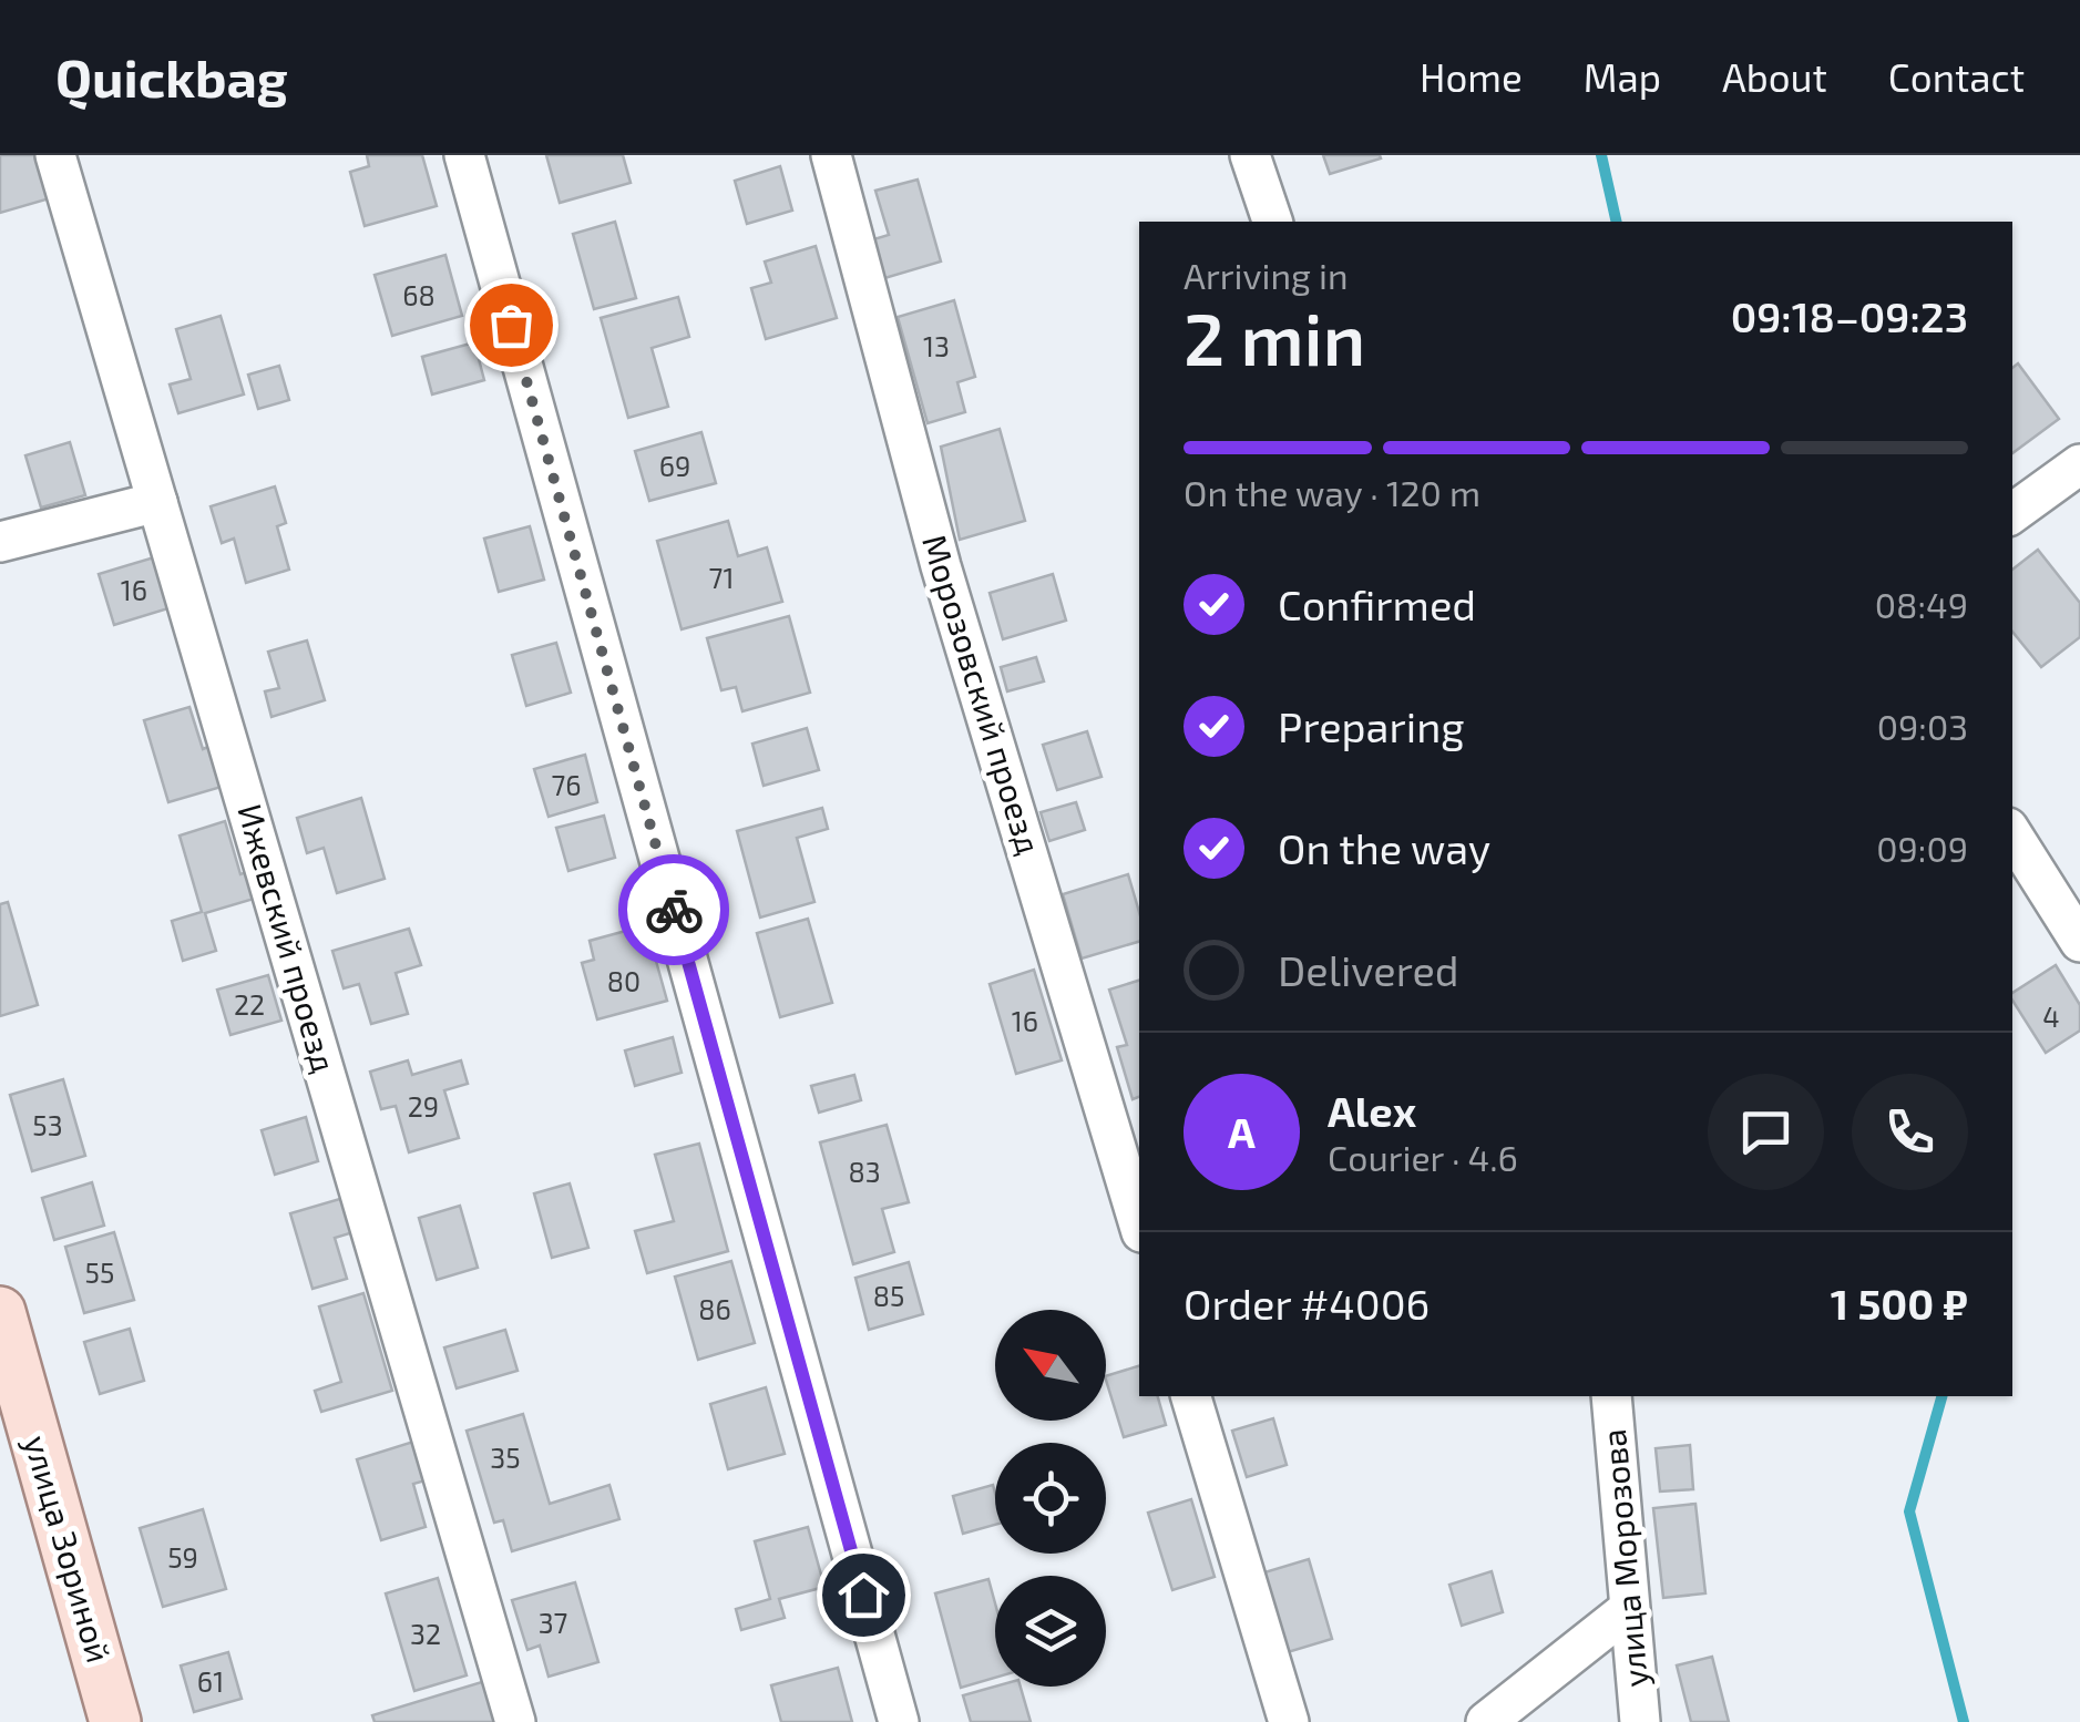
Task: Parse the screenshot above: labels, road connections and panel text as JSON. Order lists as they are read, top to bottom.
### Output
{
  "streets": {
    "main road": ["улица Зориной"],
    "street": ["Морозовский проезд", "Ижевский проезд", "улица Морозова"]
  },
  "house_numbers": [
    "68",
    "13",
    "69",
    "71",
    "16",
    "76",
    "80",
    "22",
    "4",
    "16",
    "29",
    "53",
    "83",
    "55",
    "85",
    "86",
    "35",
    "59",
    "37",
    "32",
    "61"
  ],
  "north": "top left",
  "page": {
    "header": "Quickbag",
    "nav": [
      "Home",
      "Map",
      "About",
      "Contact"
    ],
    "heading": ["2 min", "Arriving in", "09:18–09:23"],
    "panel": [
      "Alex",
      "Courier · 4.6",
      "Order #4006",
      "1 500 ₽"
    ],
    "bar": "On the way · 120 m",
    "list": [
      ["Confirmed", "08:49"],
      ["Preparing", "09:03"],
      ["On the way", "09:09"],
      "Delivered"
    ],
    "round": "A"
  }
}
